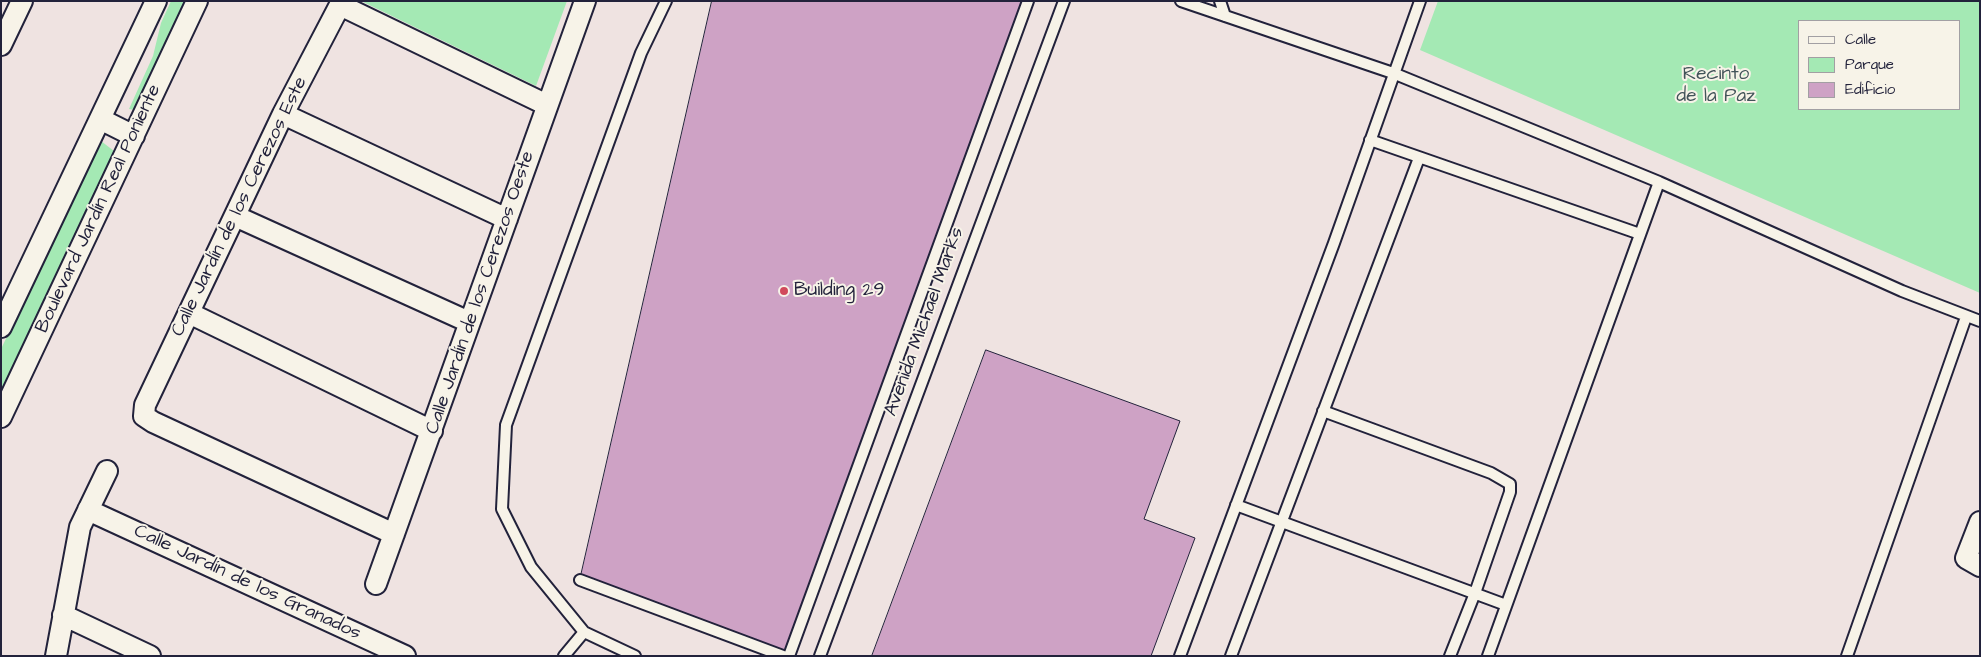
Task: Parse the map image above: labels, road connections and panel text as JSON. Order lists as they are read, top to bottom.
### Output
{
  "streets": {
    "street": [
      "Calle Jardín de los Cerezos Este",
      "Boulevard Jardín Real Poniente",
      "Calle Jardín de los Cerezos Oeste",
      "Calle Jardín de los Granados"
    ],
    "lane": ["Avenida Michael Marks"]
  },
  "crossings": [
    ["Calle Jardín de los Cerezos Este", "Calle Jardín de los Cerezos Oeste"]
  ],
  "parks": ["Recinto de la Paz"],
  "places": ["Building 29"],
  "legend": ["Calle", "Parque", "Edificio"]
}
